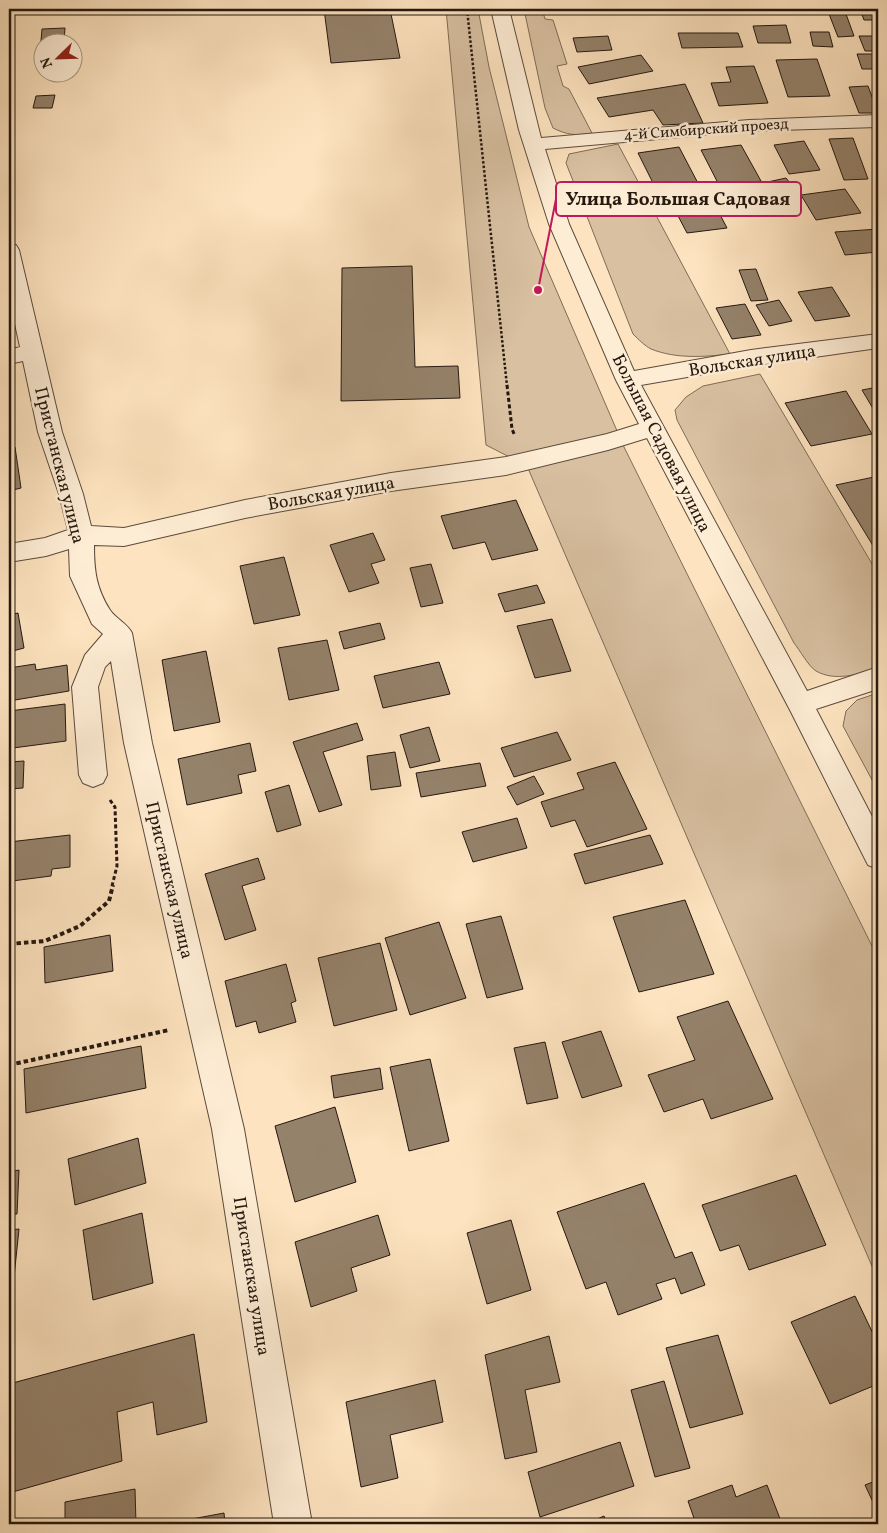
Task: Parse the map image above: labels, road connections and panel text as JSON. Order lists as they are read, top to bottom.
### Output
{
  "streets": {
    "street": [
      "4-й Симбирский проезд",
      "Вольская улица",
      "Большая Садовая улица",
      "Пристанская улица"
    ]
  },
  "crossings": [
    ["4-й Симбирский проезд", "Большая Садовая улица"],
    ["Вольская улица", "Большая Садовая улица"],
    ["Вольская улица", "Пристанская улица"]
  ],
  "places": ["Улица Большая Садовая"],
  "north": "bottom left"
}
